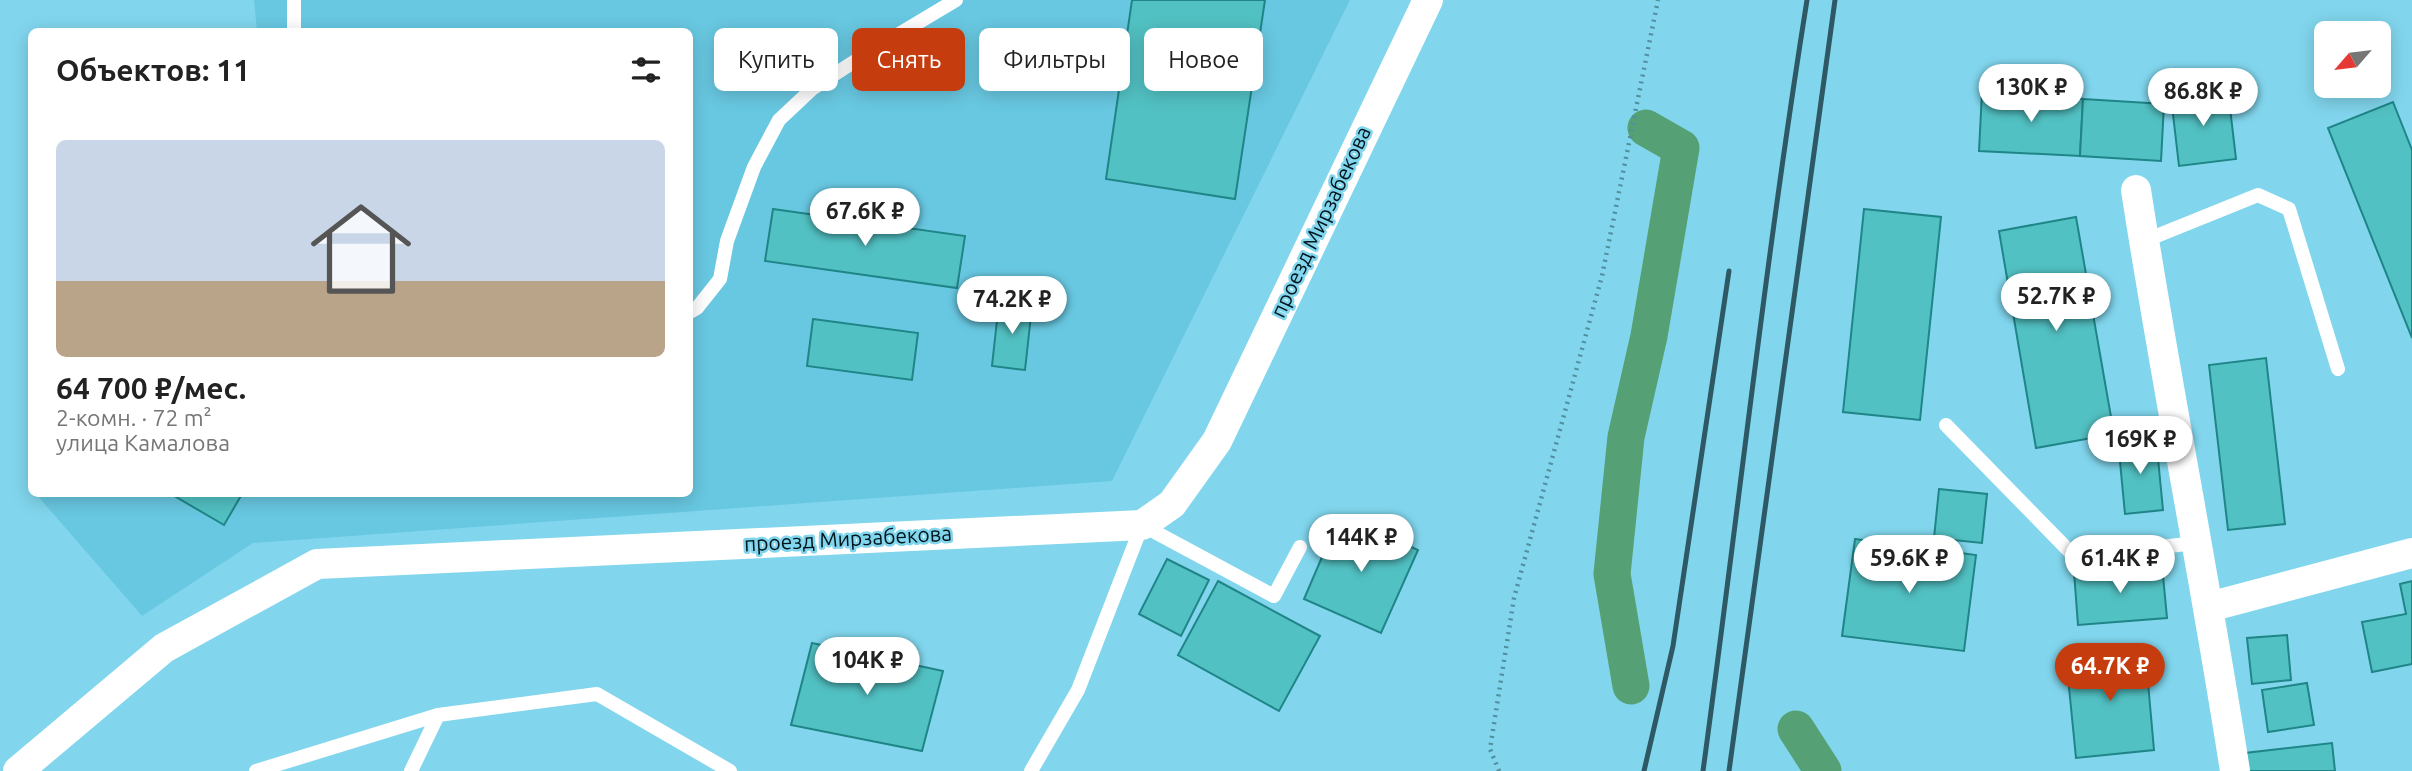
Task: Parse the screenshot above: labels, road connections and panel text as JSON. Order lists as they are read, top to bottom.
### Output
{
  "streets": {
    "street": ["проезд Мирзабекова"]
  },
  "north": "bottom left",
  "page": {
    "chip": [
      "Купить",
      "Снять",
      "Фильтры",
      "Новое"
    ],
    "heading": "Объектов: 11",
    "price": [
      "130K ₽",
      "86.8K ₽",
      "67.6K ₽",
      "52.7K ₽",
      "74.2K ₽",
      "169K ₽",
      "144K ₽",
      "59.6K ₽",
      "61.4K ₽",
      "104K ₽",
      "64.7K ₽"
    ],
    "list": [
      {
        "name": "64 700 ₽/мес.",
        "note": "2-комн. · 72 m² · улица Камалова"
      }
    ]
  }
}
